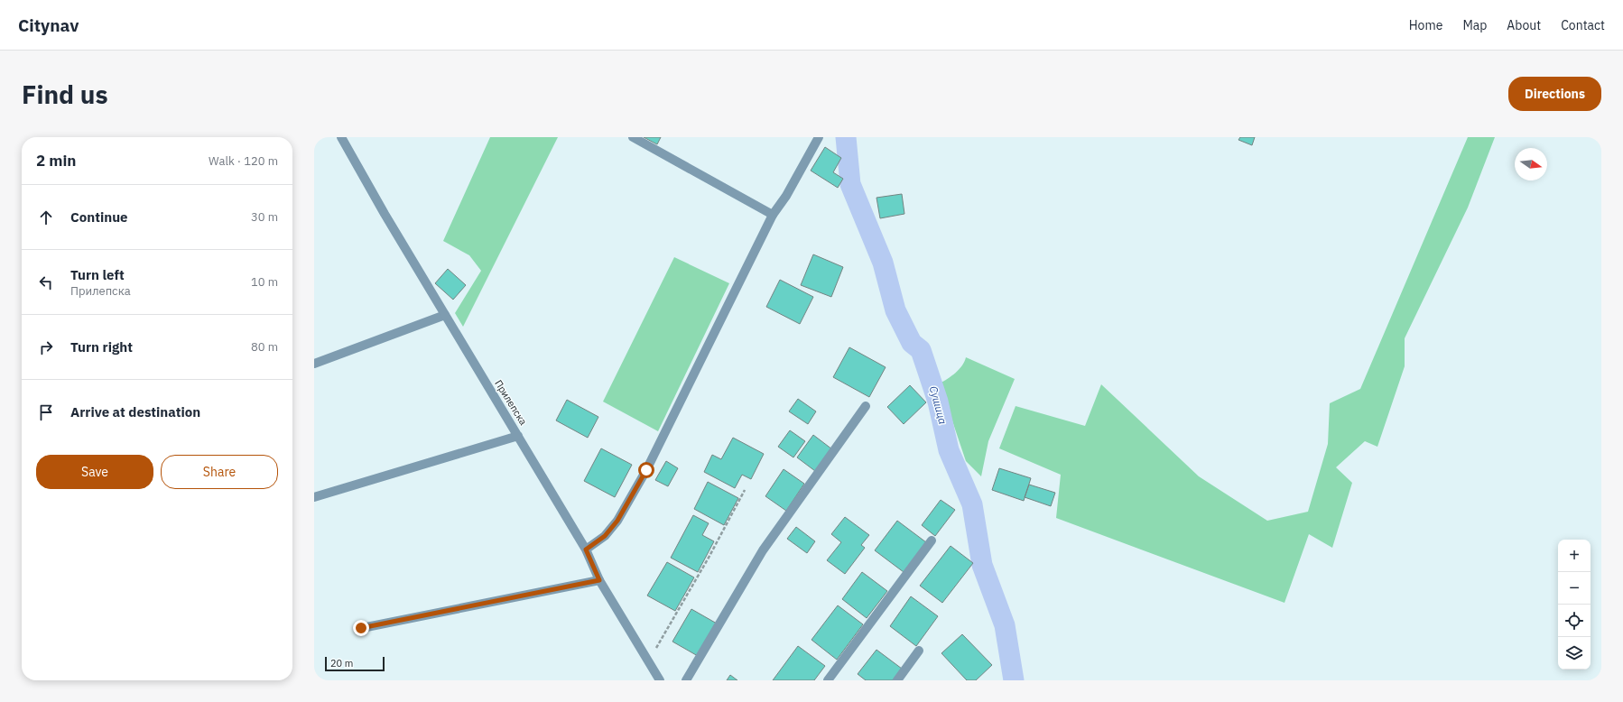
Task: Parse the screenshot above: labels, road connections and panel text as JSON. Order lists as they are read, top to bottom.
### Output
{
  "streets": {
    "street": ["Прилепска"]
  },
  "water": ["Сушица"],
  "scale_bar": "20 m",
  "north": "right",
  "page": {
    "header": "Citynav",
    "nav": [
      "Home",
      "Map",
      "About",
      "Contact"
    ],
    "buttons": [
      "Directions",
      ["Save", "Share"]
    ],
    "title": "Find us",
    "heading": ["2 min", "Walk · 120 m"],
    "list": [
      ["Continue", "30 m"],
      ["Turn left", "Прилепска", "10 m"],
      ["Turn right", "80 m"],
      "Arrive at destination"
    ],
    "map_buttons": ["+", "−"],
    "scale": "20 m"
  }
}
